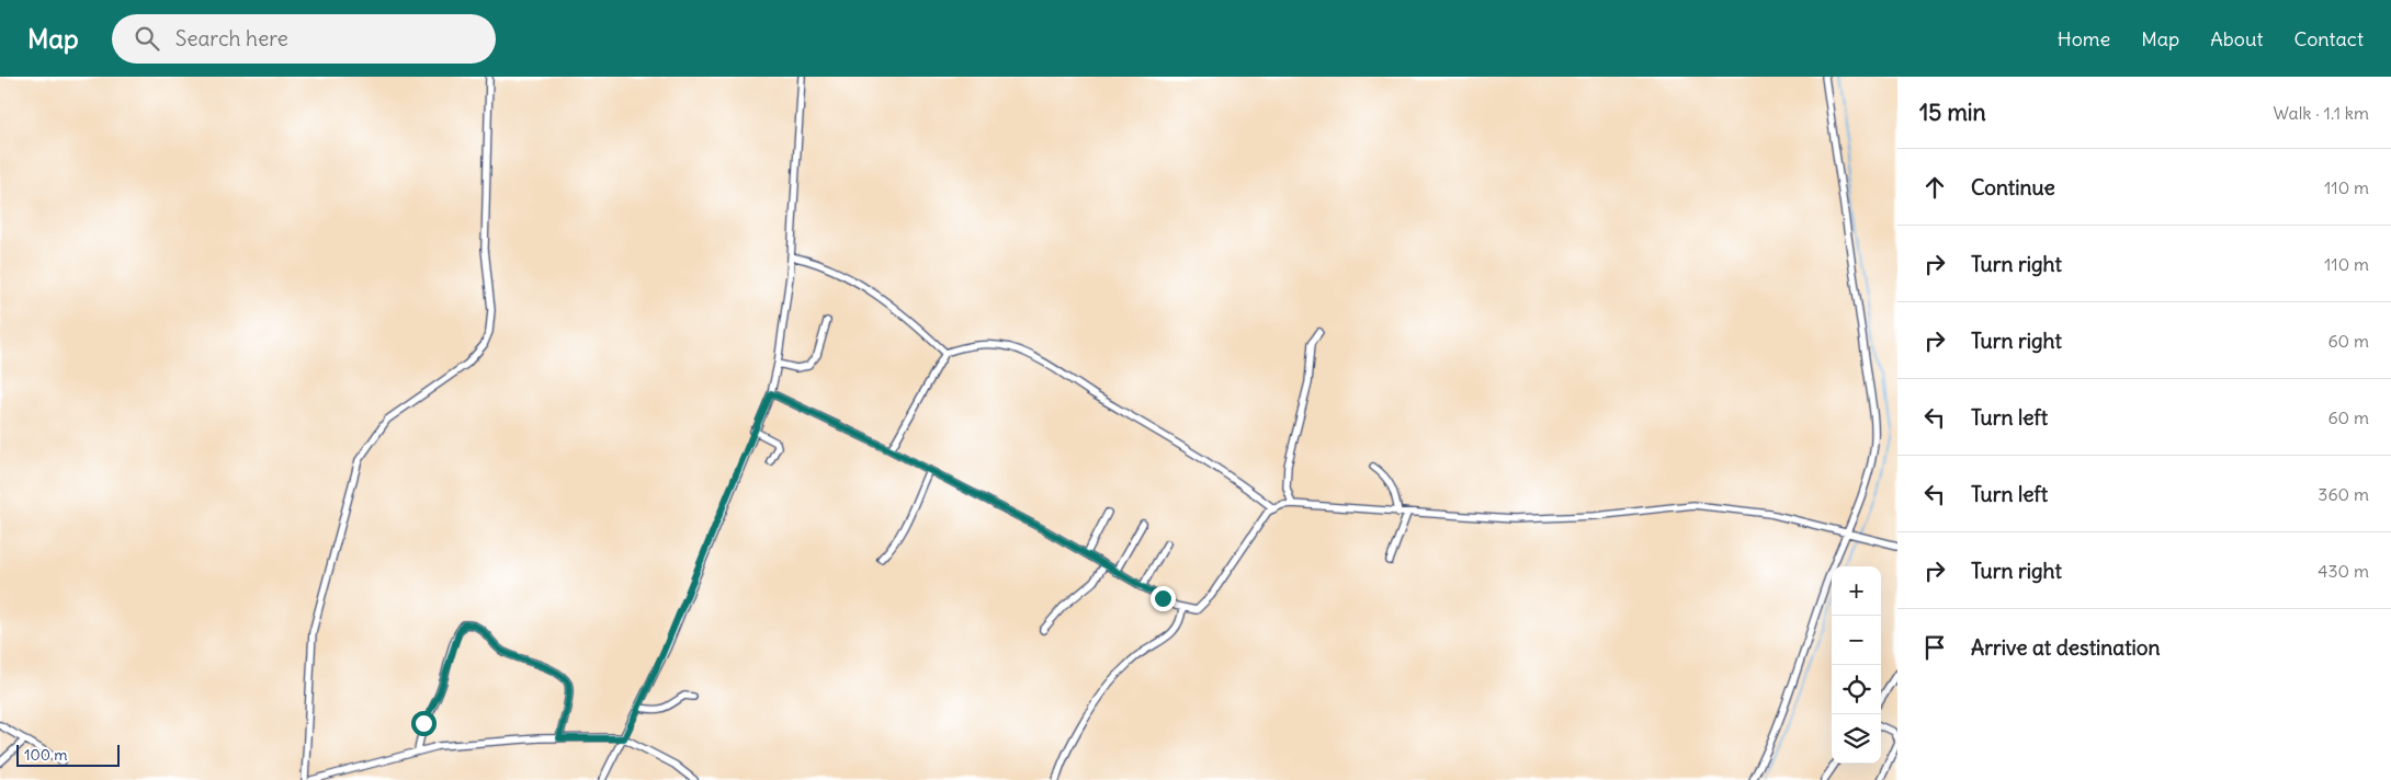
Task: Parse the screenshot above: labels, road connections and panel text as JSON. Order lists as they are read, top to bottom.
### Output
{
  "scale_bar": "100 m",
  "page": {
    "header": "Map",
    "search": "Search here",
    "nav": [
      "Home",
      "Map",
      "About",
      "Contact"
    ],
    "heading": ["15 min", "Walk · 1.1 km"],
    "list": [
      ["Continue", "110 m"],
      ["Turn right", "110 m"],
      ["Turn right", "60 m"],
      ["Turn left", "60 m"],
      ["Turn left", "360 m"],
      ["Turn right", "430 m"],
      "Arrive at destination"
    ],
    "map_buttons": ["+", "−"],
    "scale": "100 m"
  }
}
